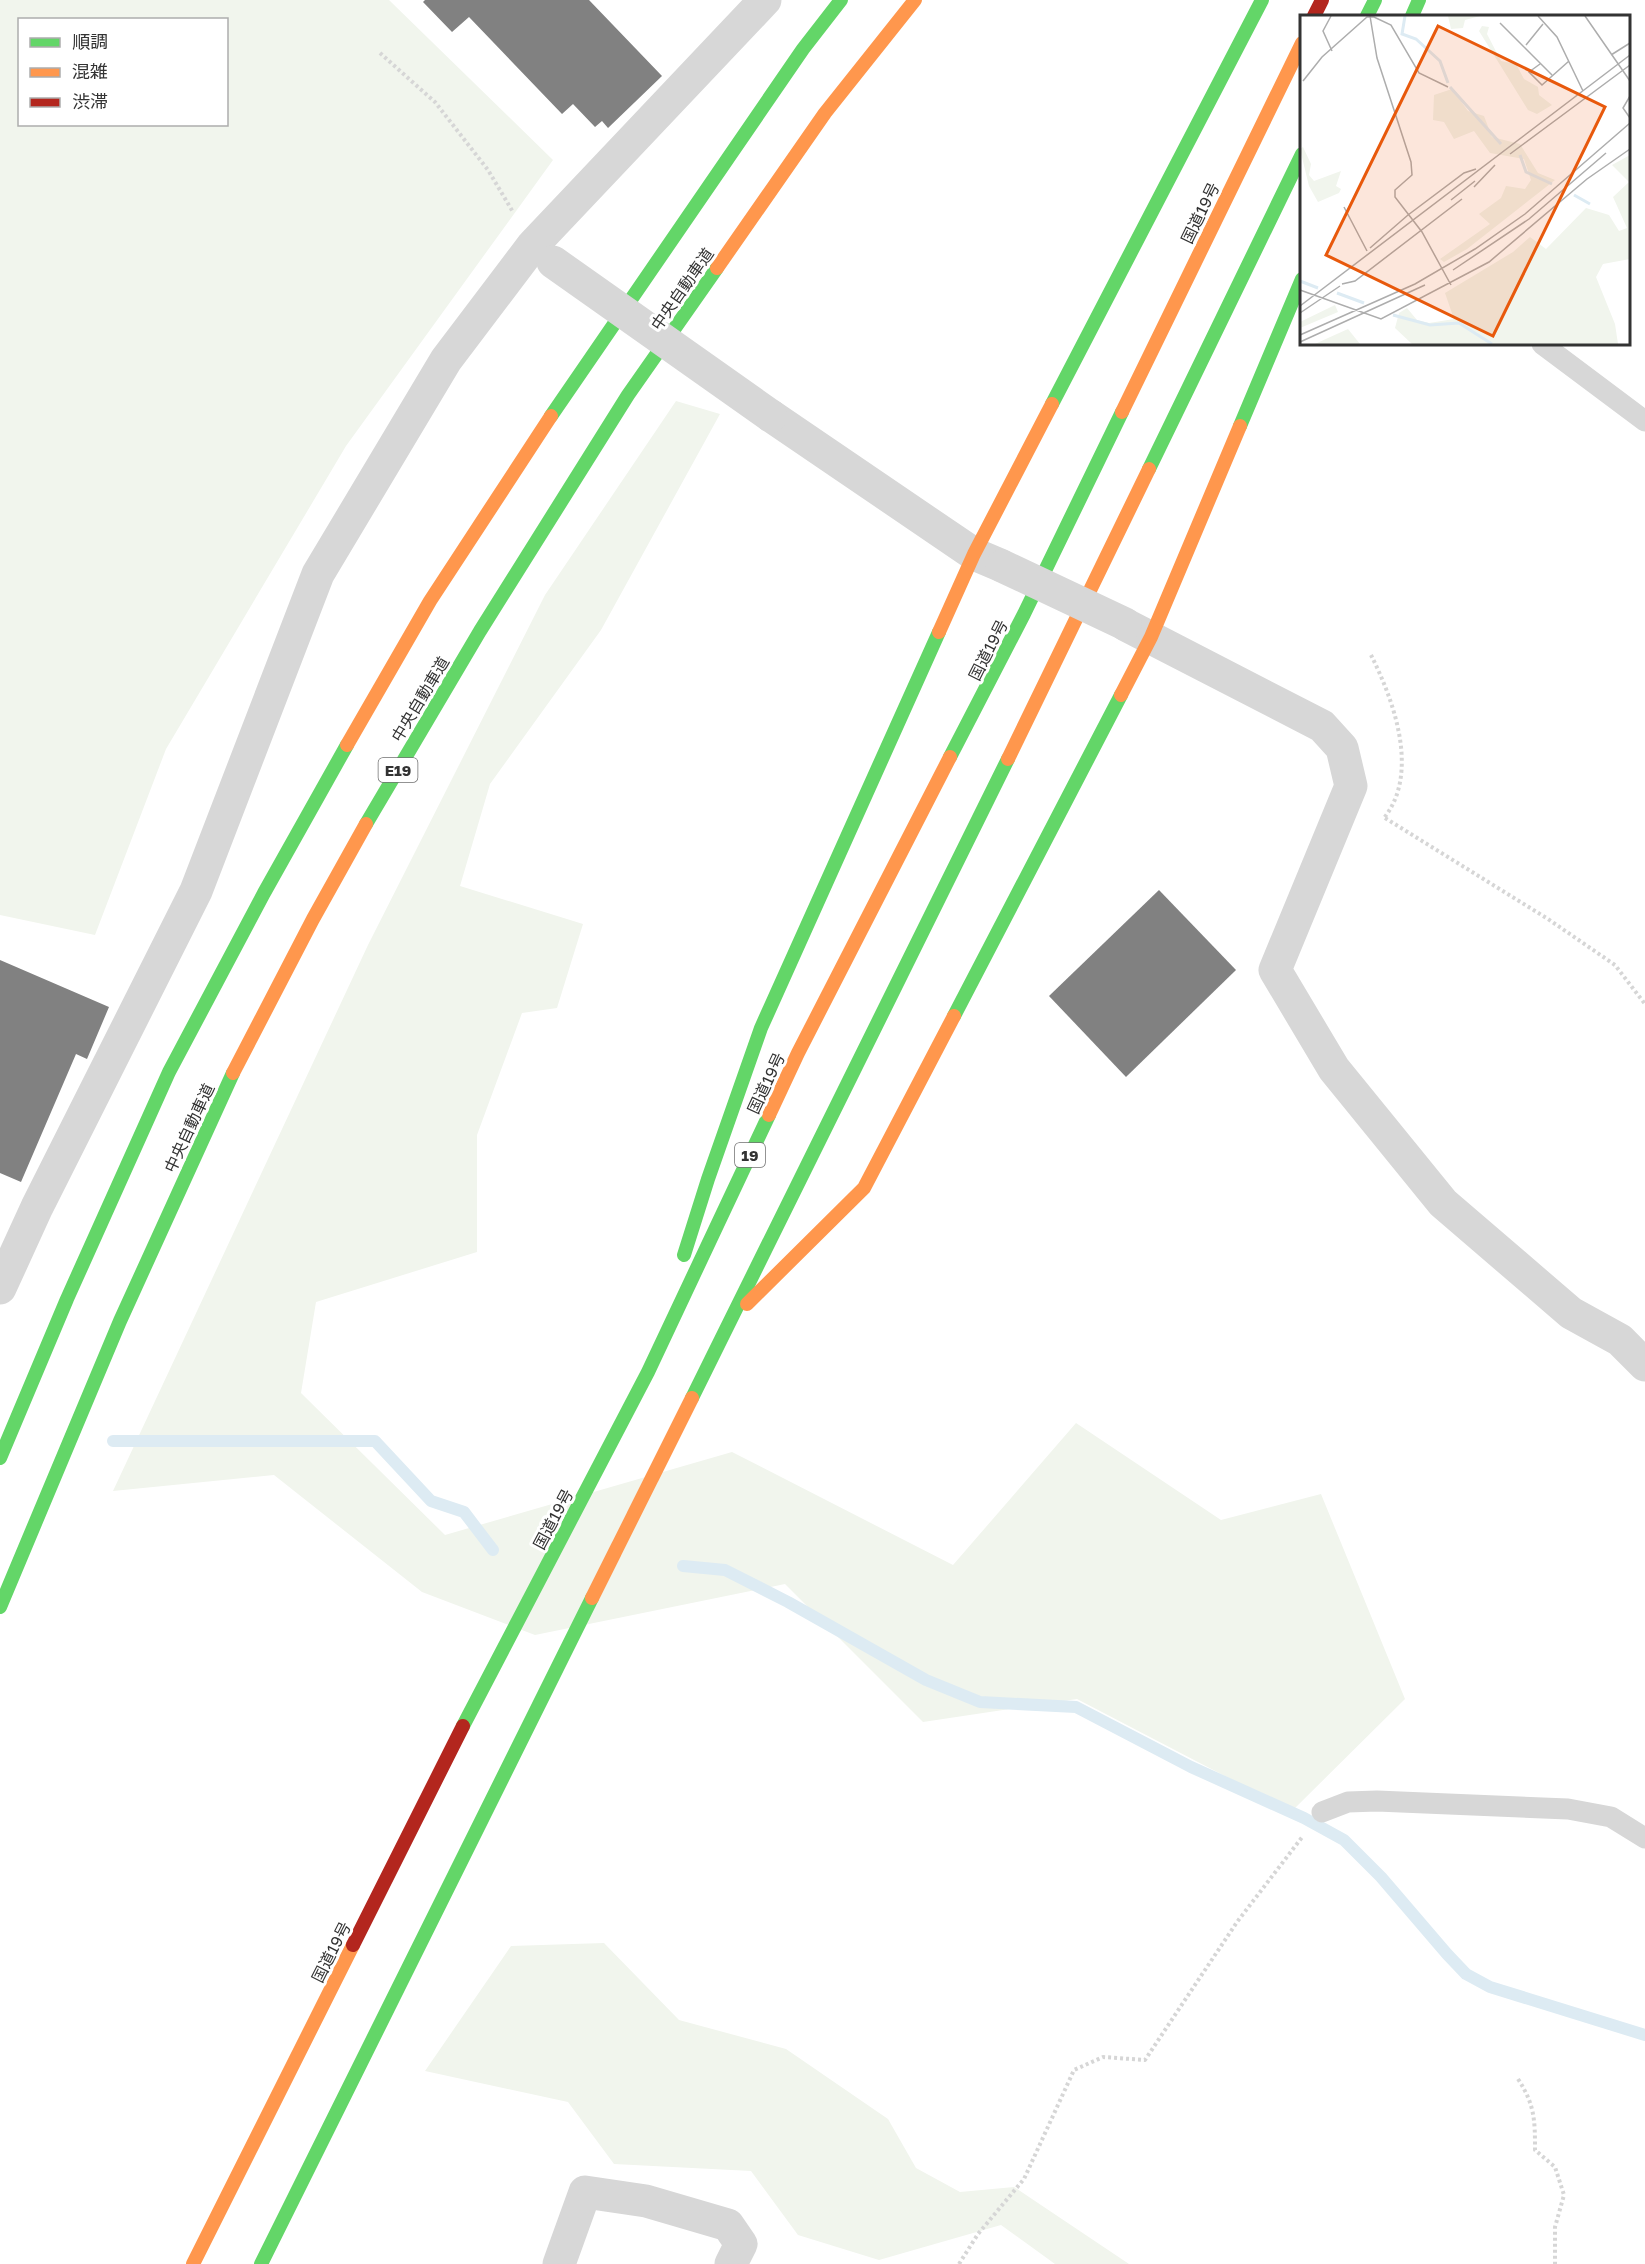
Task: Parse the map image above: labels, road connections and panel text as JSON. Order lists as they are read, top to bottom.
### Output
{
  "streets": {
    "highway": [
      "国道19号",
      "中央自動車道",
      "E19",
      "19"
    ]
  },
  "legend": ["順調", "混雑", "渋滞"]
}
